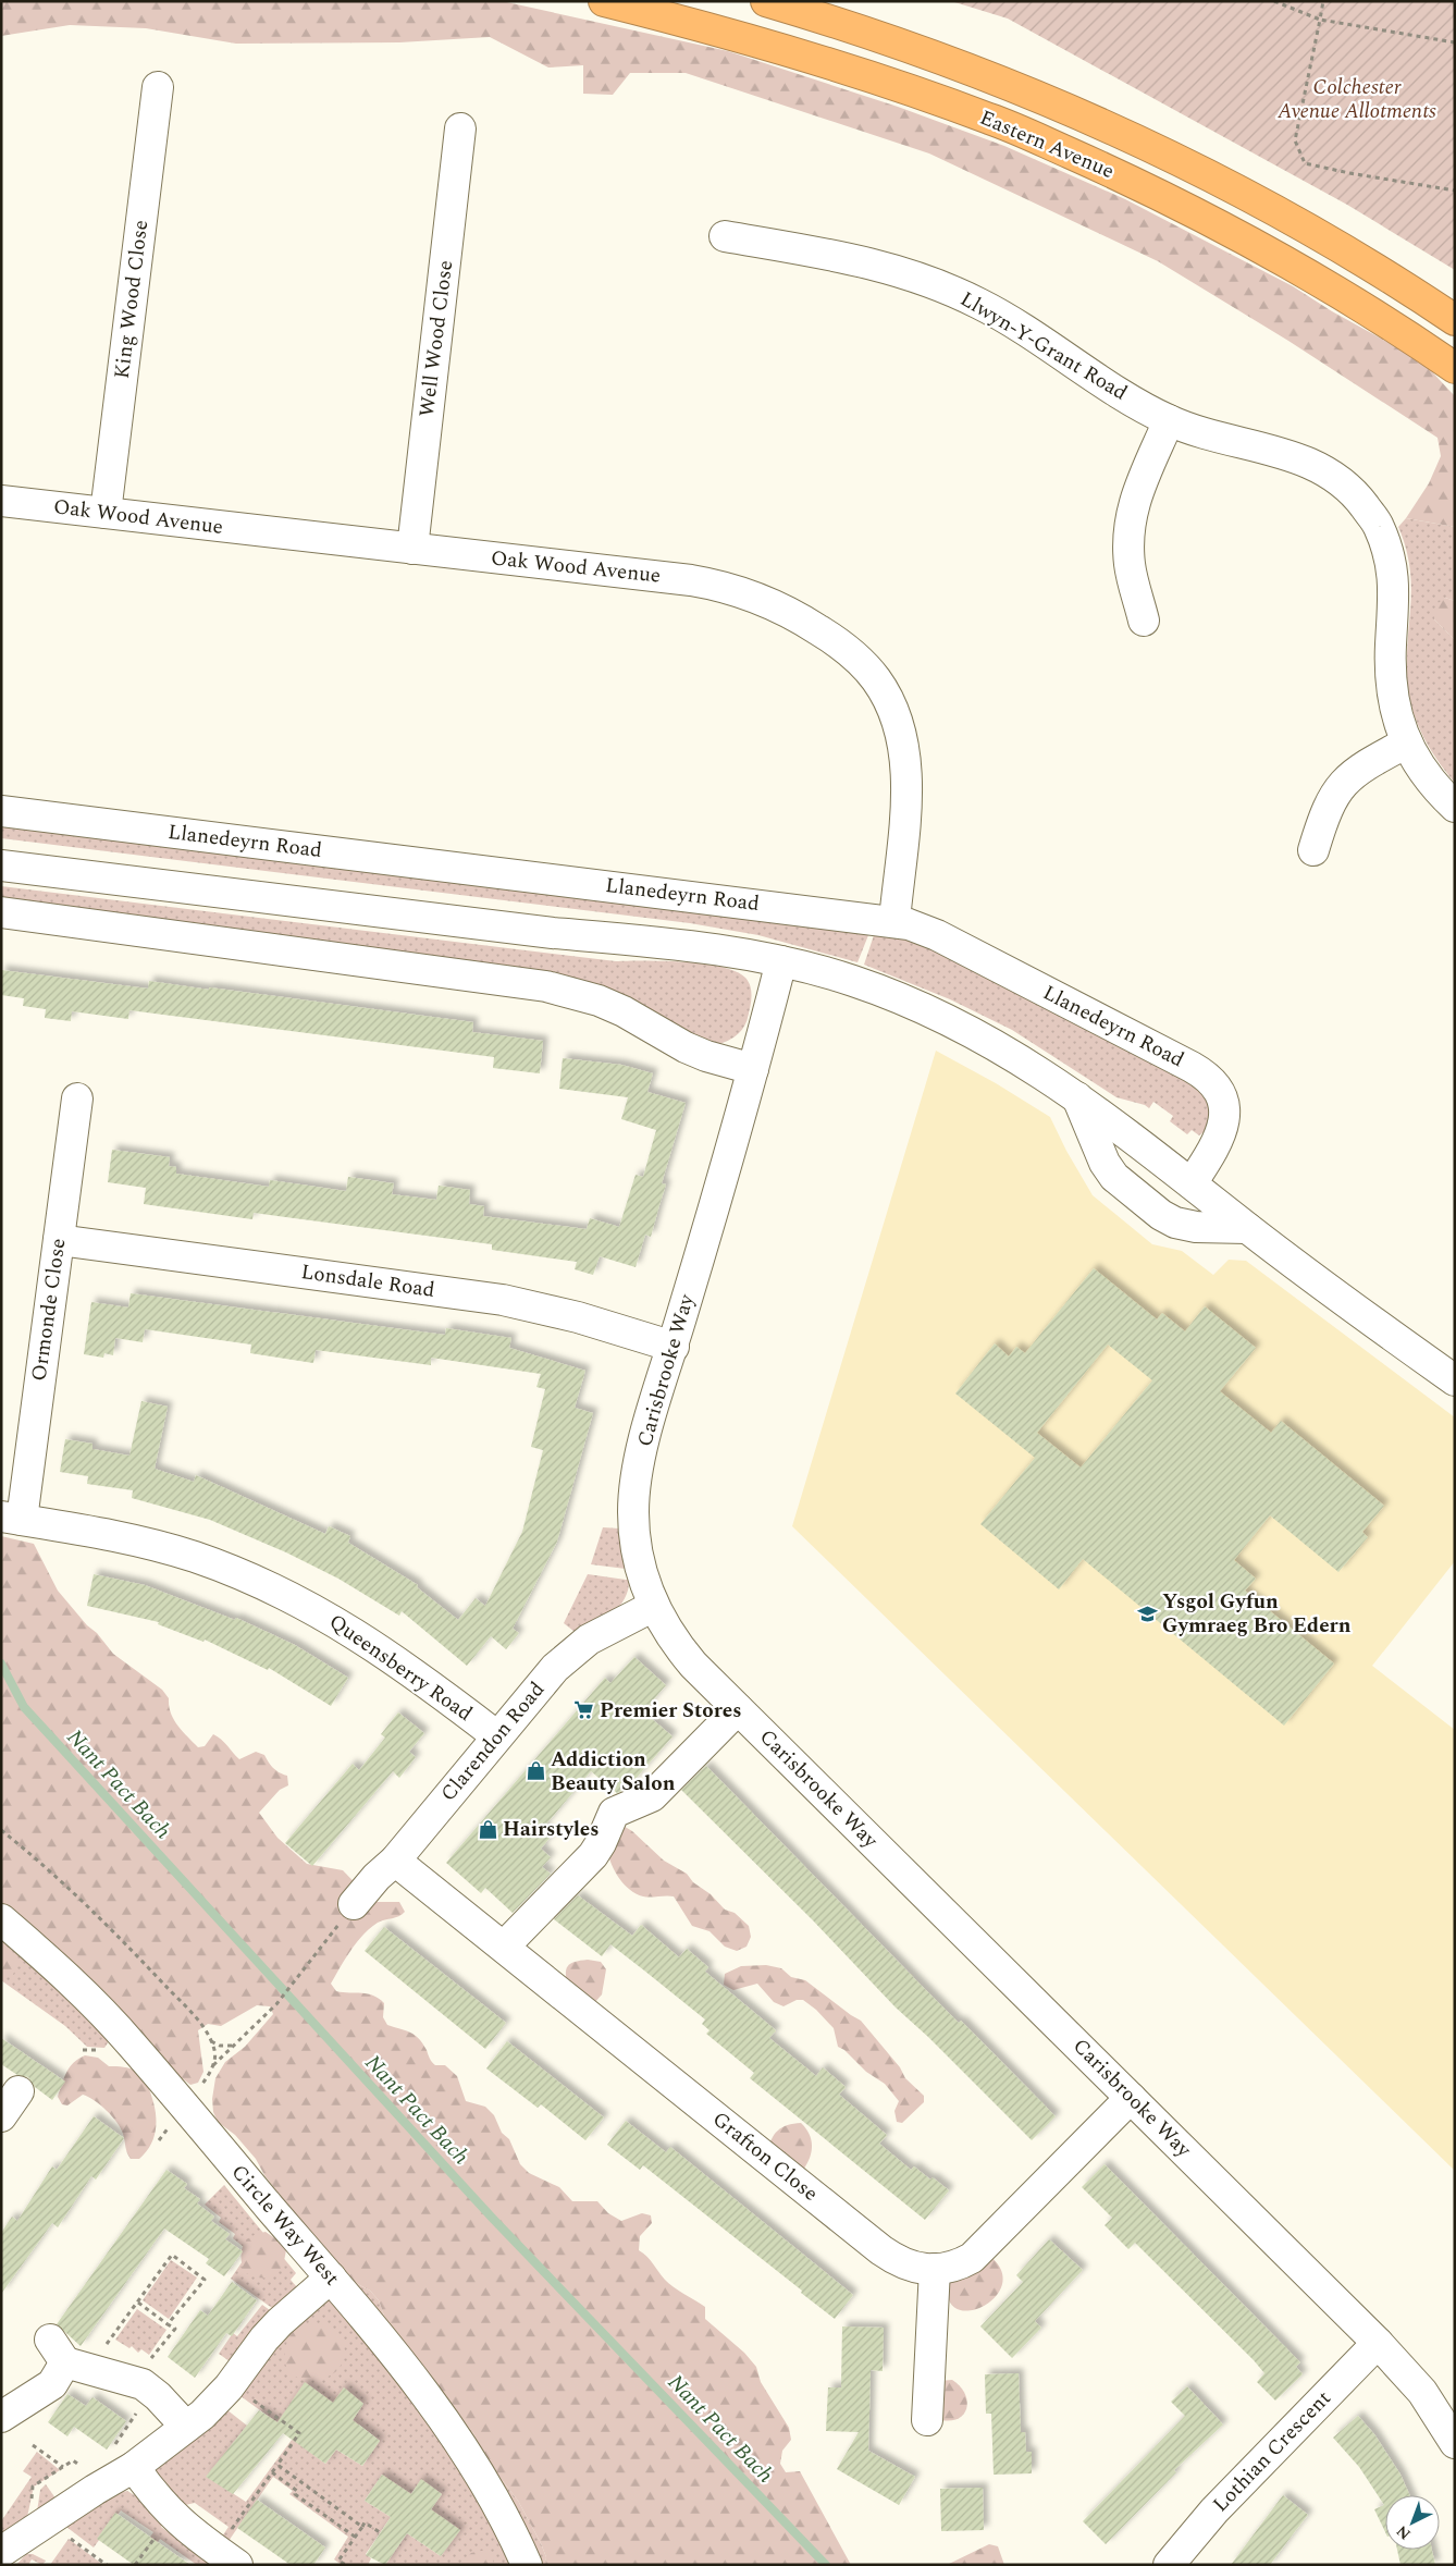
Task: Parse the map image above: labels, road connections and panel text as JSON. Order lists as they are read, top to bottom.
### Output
{
  "streets": {
    "highway": ["Eastern Avenue"],
    "street": [
      "King Wood Close",
      "Well Wood Close",
      "Llwyn-Y-Grant Road",
      "Oak Wood Avenue",
      "Llanedeyrn Road",
      "Lonsdale Road",
      "Ormonde Close",
      "Carisbrooke Way",
      "Queensberry Road",
      "Clarendon Road",
      "Grafton Close",
      "Circle Way West",
      "Lothian Crescent"
    ]
  },
  "crossings": [
    ["King Wood Close", "Oak Wood Avenue"],
    ["Well Wood Close", "Oak Wood Avenue"],
    ["Oak Wood Avenue", "Llanedeyrn Road"],
    ["Lonsdale Road", "Ormonde Close"],
    ["Lonsdale Road", "Carisbrooke Way"],
    ["Ormonde Close", "Queensberry Road"],
    ["Carisbrooke Way", "Clarendon Road"],
    ["Carisbrooke Way", "Grafton Close"],
    ["Carisbrooke Way", "Lothian Crescent"],
    ["Queensberry Road", "Clarendon Road"],
    ["Clarendon Road", "Grafton Close"]
  ],
  "water": ["Nant Pact Bach"],
  "parks": ["Colchester Avenue Allotments"],
  "places": {
    "school or university": ["Ysgol Gyfun Gymraeg Bro Edern"],
    "supermarket": ["Premier Stores"],
    "shop": ["Addiction Beauty Salon", "Hairstyles"]
  },
  "north": "bottom left"
}
